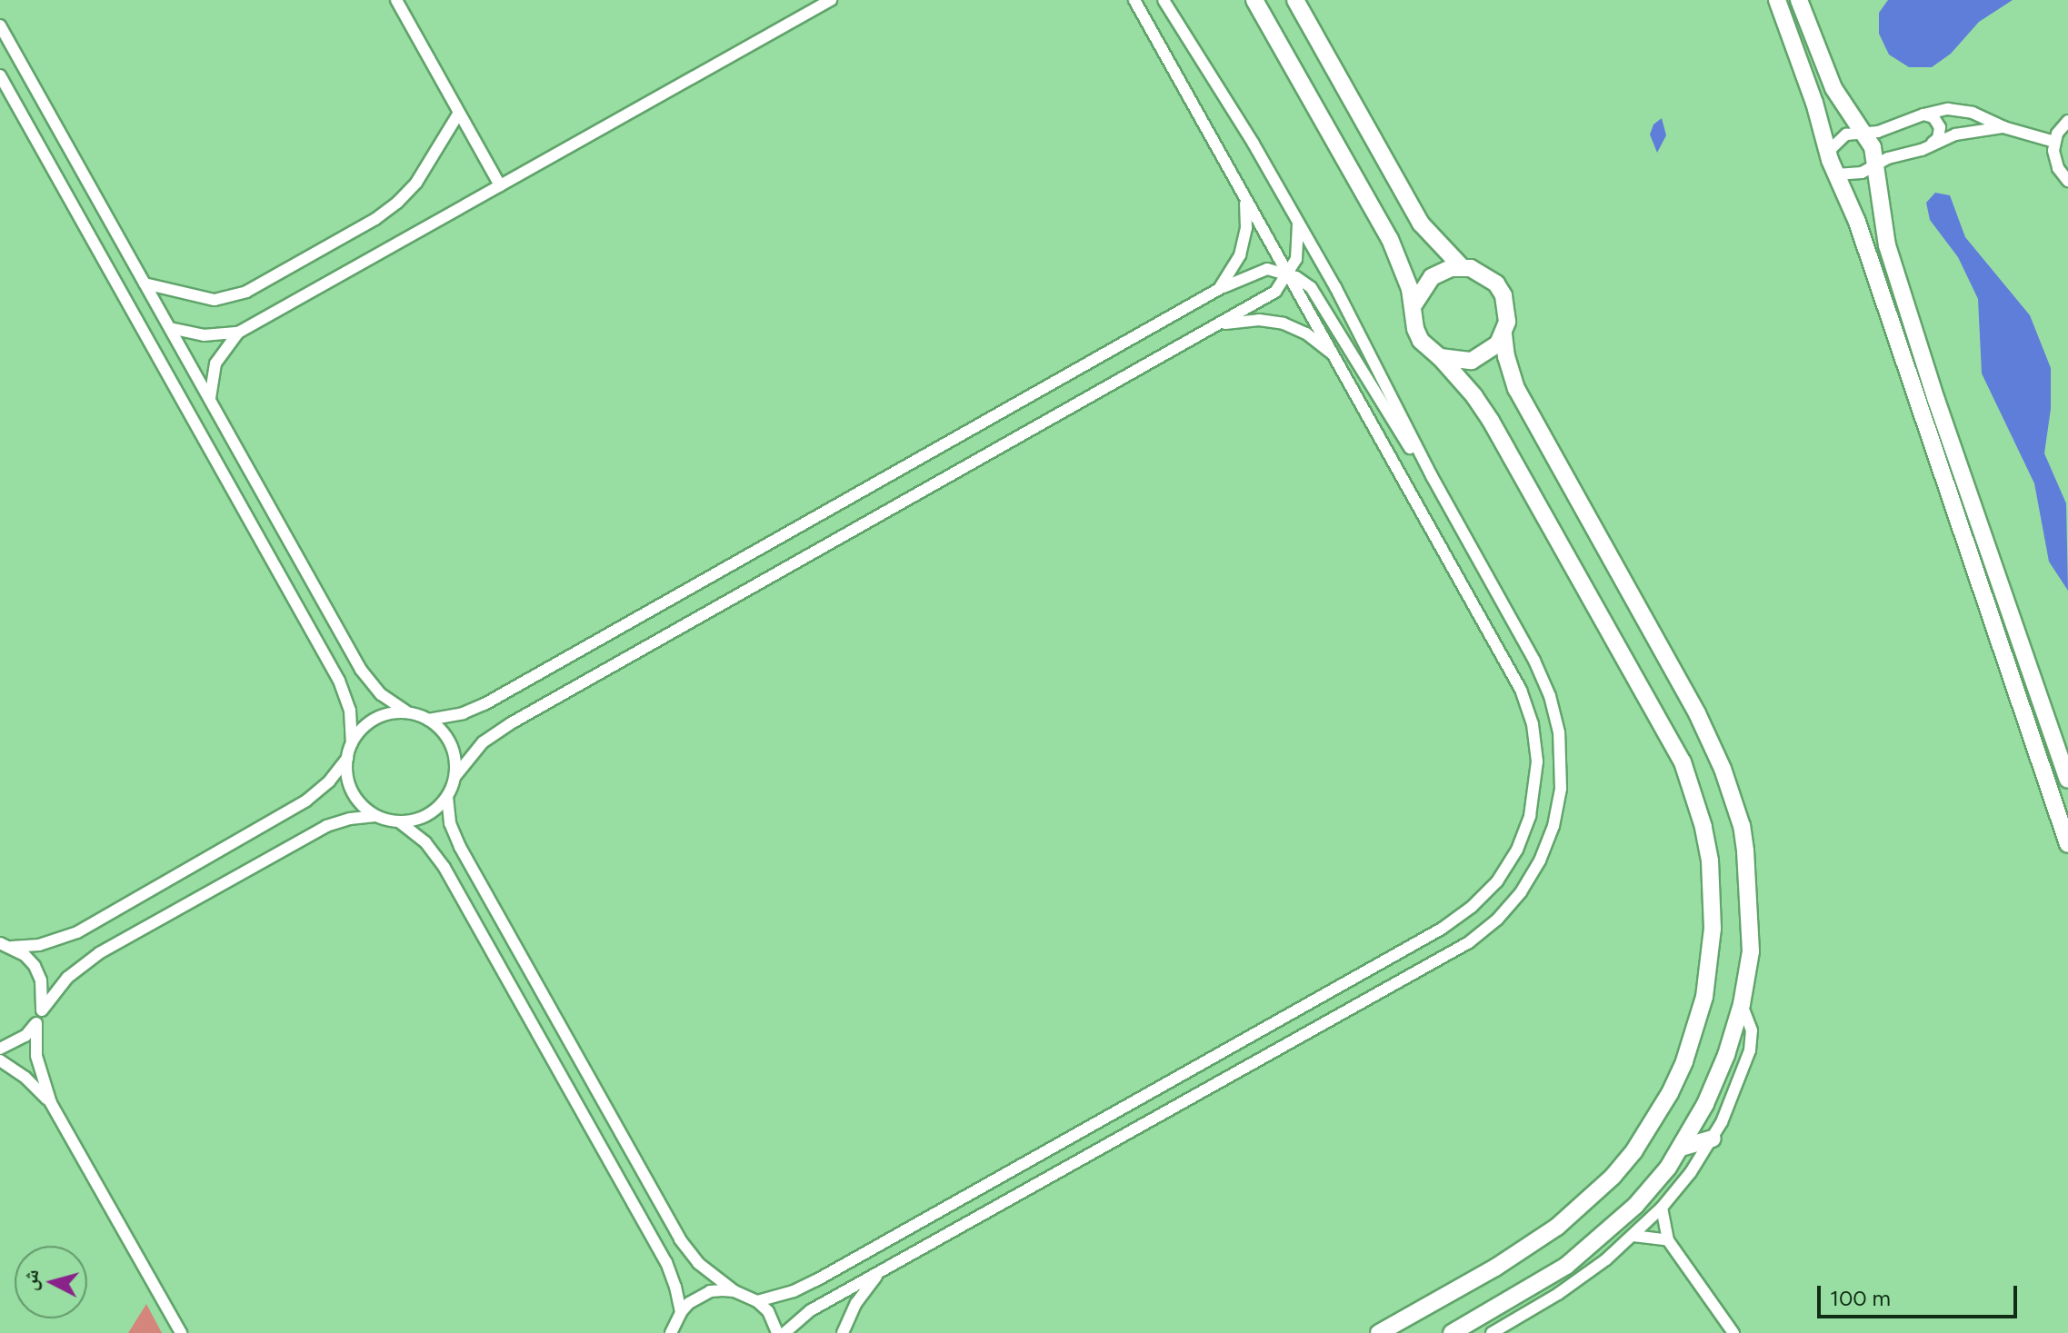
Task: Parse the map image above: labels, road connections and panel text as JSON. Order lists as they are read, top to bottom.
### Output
{
  "scale_bar": "100 m",
  "north": "left"
}
